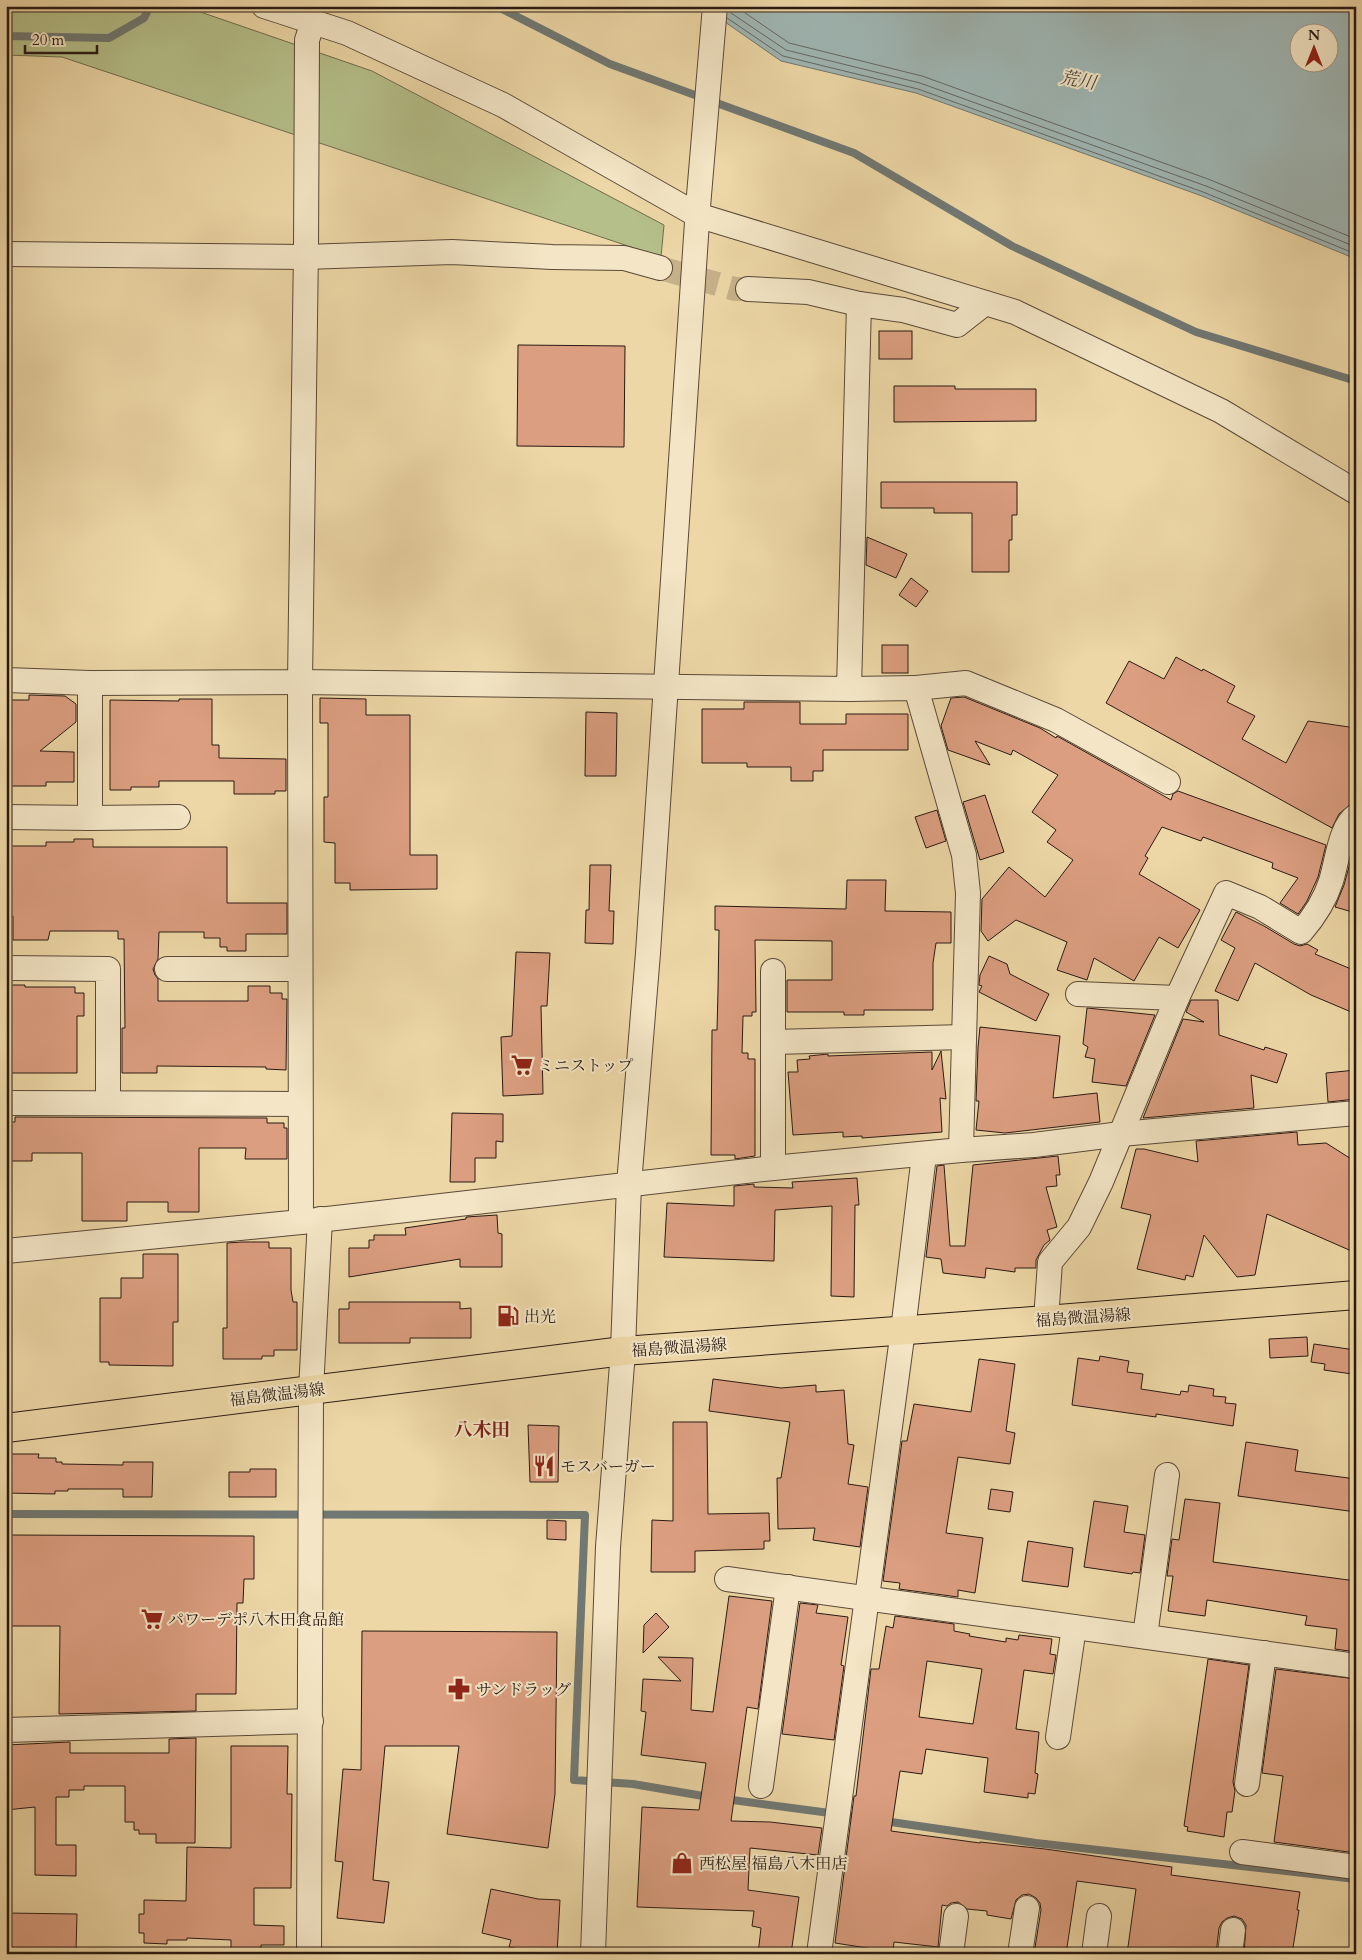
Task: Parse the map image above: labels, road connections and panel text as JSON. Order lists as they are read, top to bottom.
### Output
{
  "streets": {
    "main road": ["福島微温湯線"]
  },
  "districts": ["八木田"],
  "water": ["荒川"],
  "places": {
    "supermarket": ["ミニストップ", "パワーデポ八木田食品館"],
    "fuel station": ["出光"],
    "restaurant": ["モスバーガー"],
    "pharmacy": ["サンドラッグ"],
    "shop": ["西松屋 福島八木田店"]
  },
  "scale_bar": "20 m",
  "north": "top"
}
